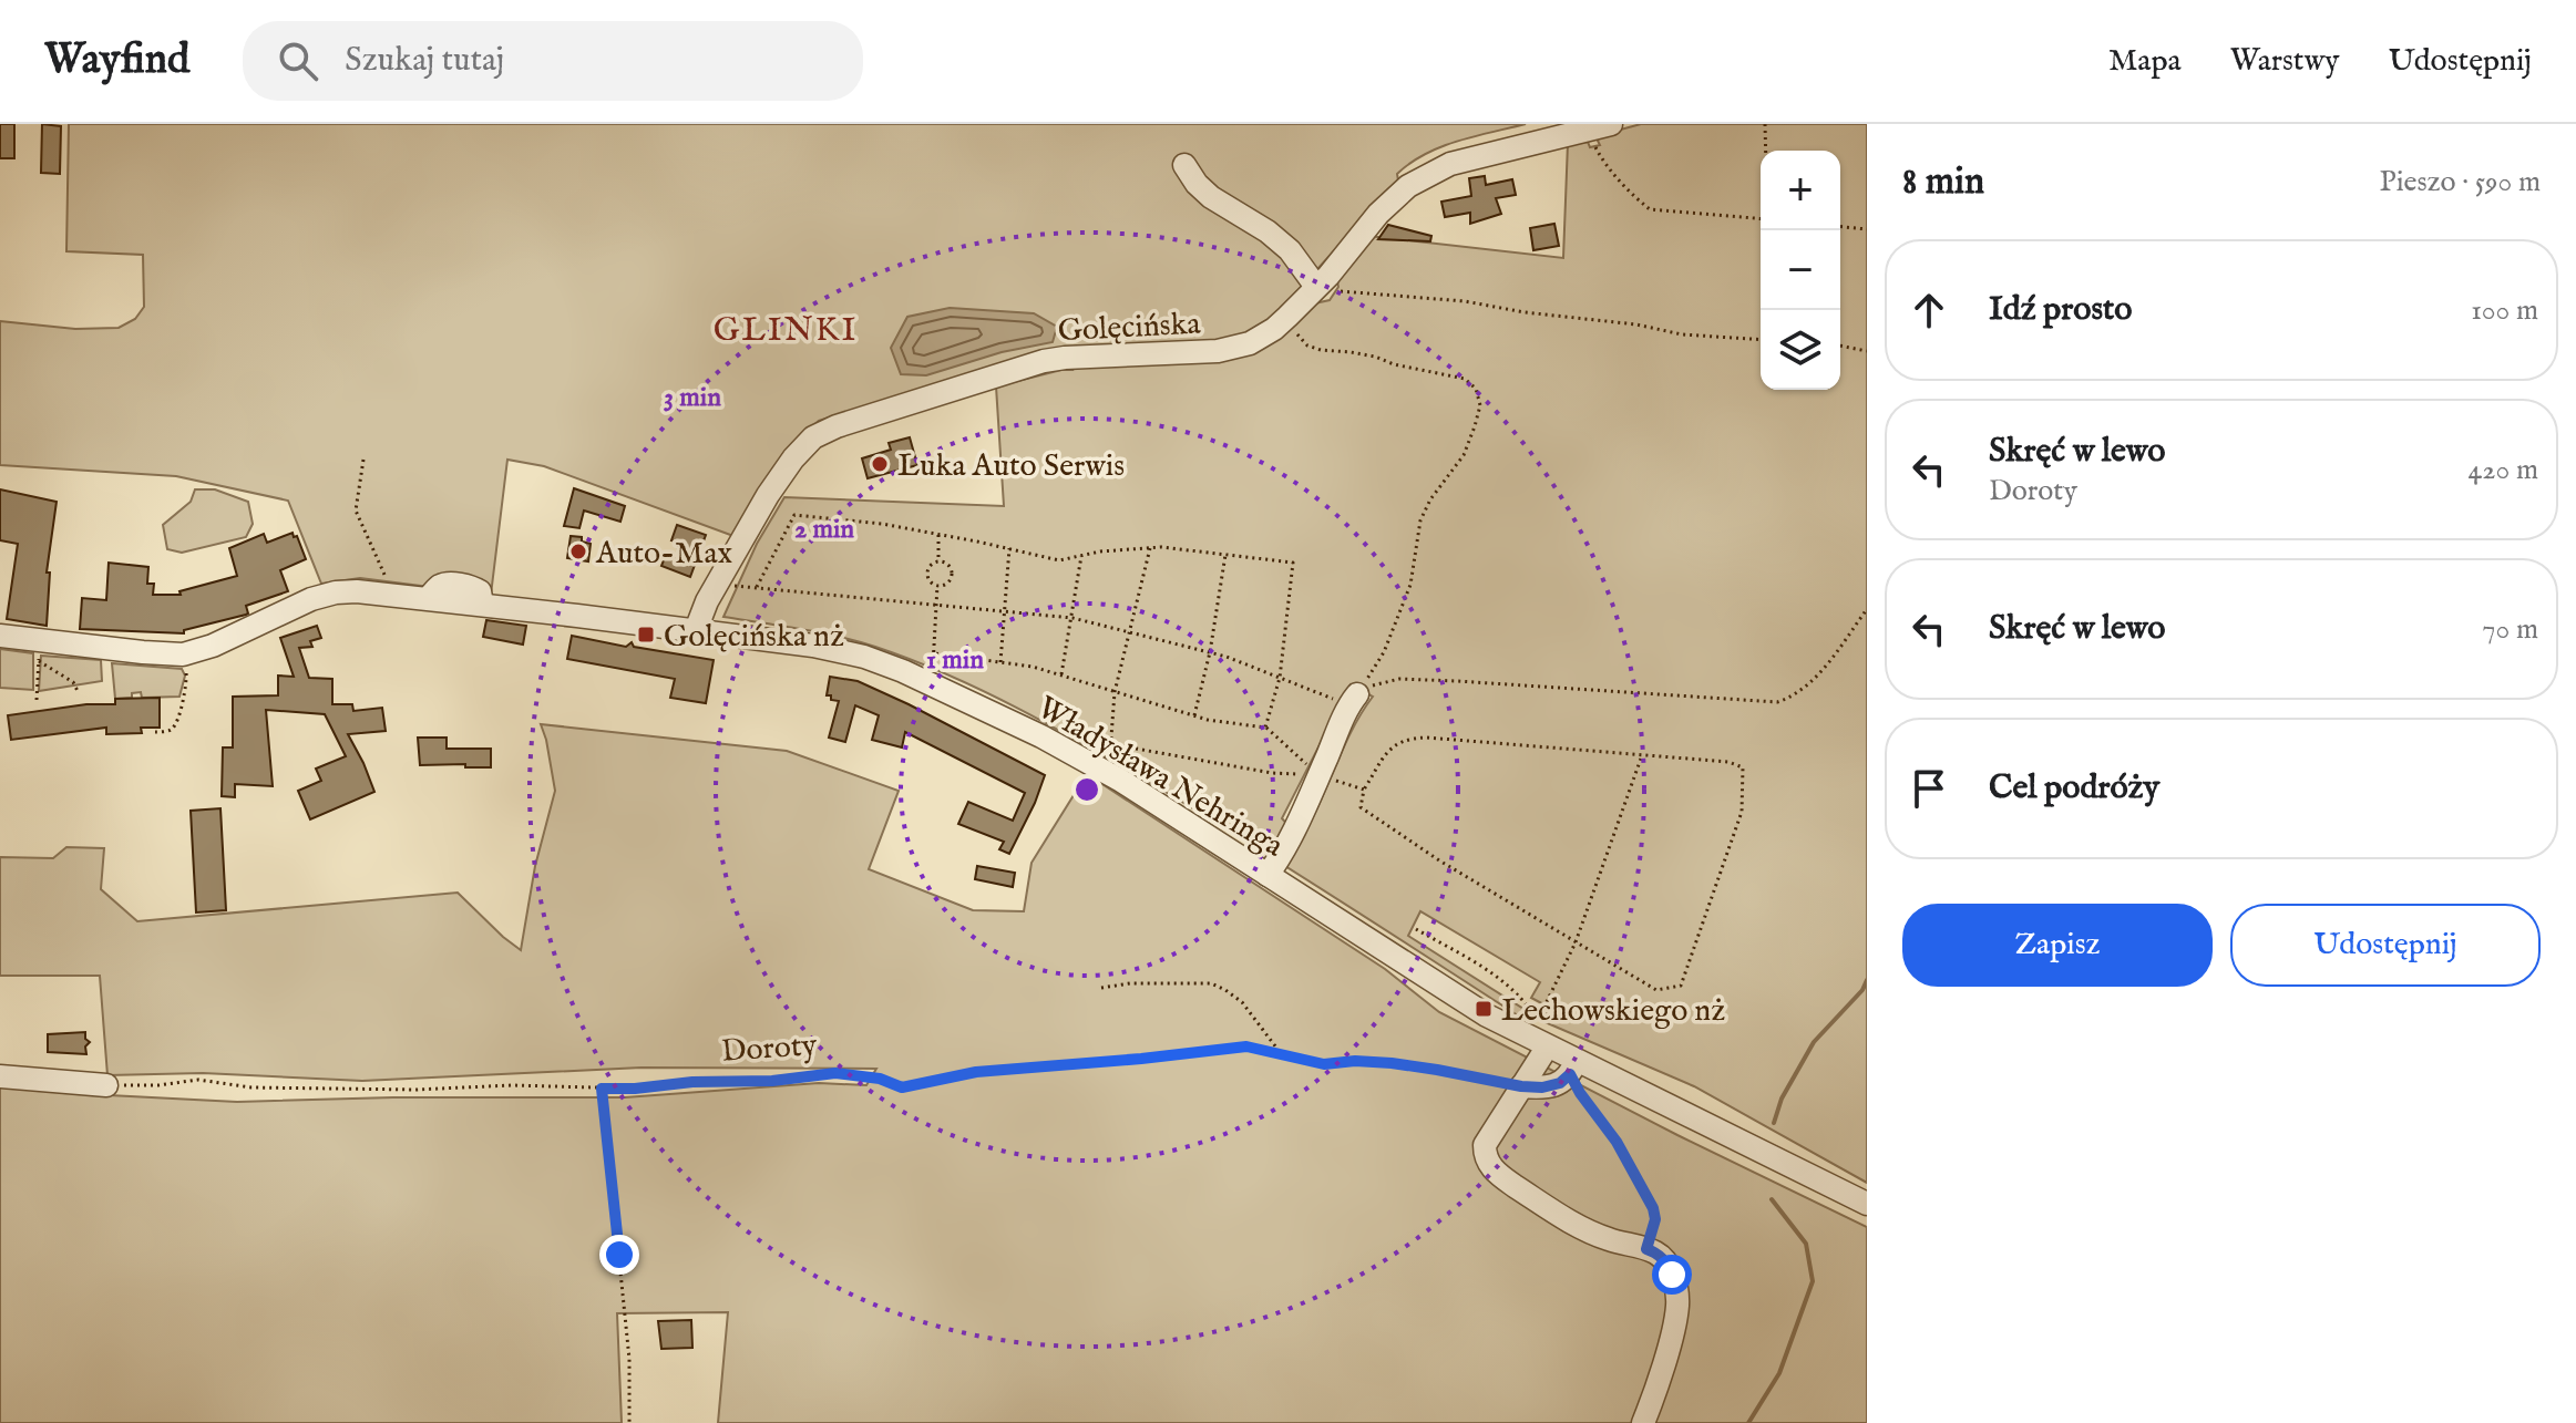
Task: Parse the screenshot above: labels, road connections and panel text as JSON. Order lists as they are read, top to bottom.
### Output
{
  "streets": {
    "street": ["Golęcińska", "Władysława Nehringa"],
    "path": ["Doroty"]
  },
  "crossings": [
    ["Golęcińska", "Władysława Nehringa"]
  ],
  "districts": ["GLINKI"],
  "places": {
    "other": ["Luka Auto Serwis", "Auto-Max"],
    "transit": ["Golęcińska nż", "Lechowskiego nż"]
  },
  "page": {
    "header": "Wayfind",
    "search": "Szukaj tutaj",
    "nav": ["Mapa", "Warstwy", "Udostępnij"],
    "heading": ["8 min", "Pieszo · 590 m"],
    "map_buttons": ["+", "−"],
    "list": [
      ["Idź prosto", "100 m"],
      ["Skręć w lewo", "Doroty", "420 m"],
      ["Skręć w lewo", "70 m"],
      "Cel podróży"
    ],
    "buttons": ["Zapisz", "Udostępnij"]
  },
  "rings": ["3 min", "2 min", "1 min"]
}
